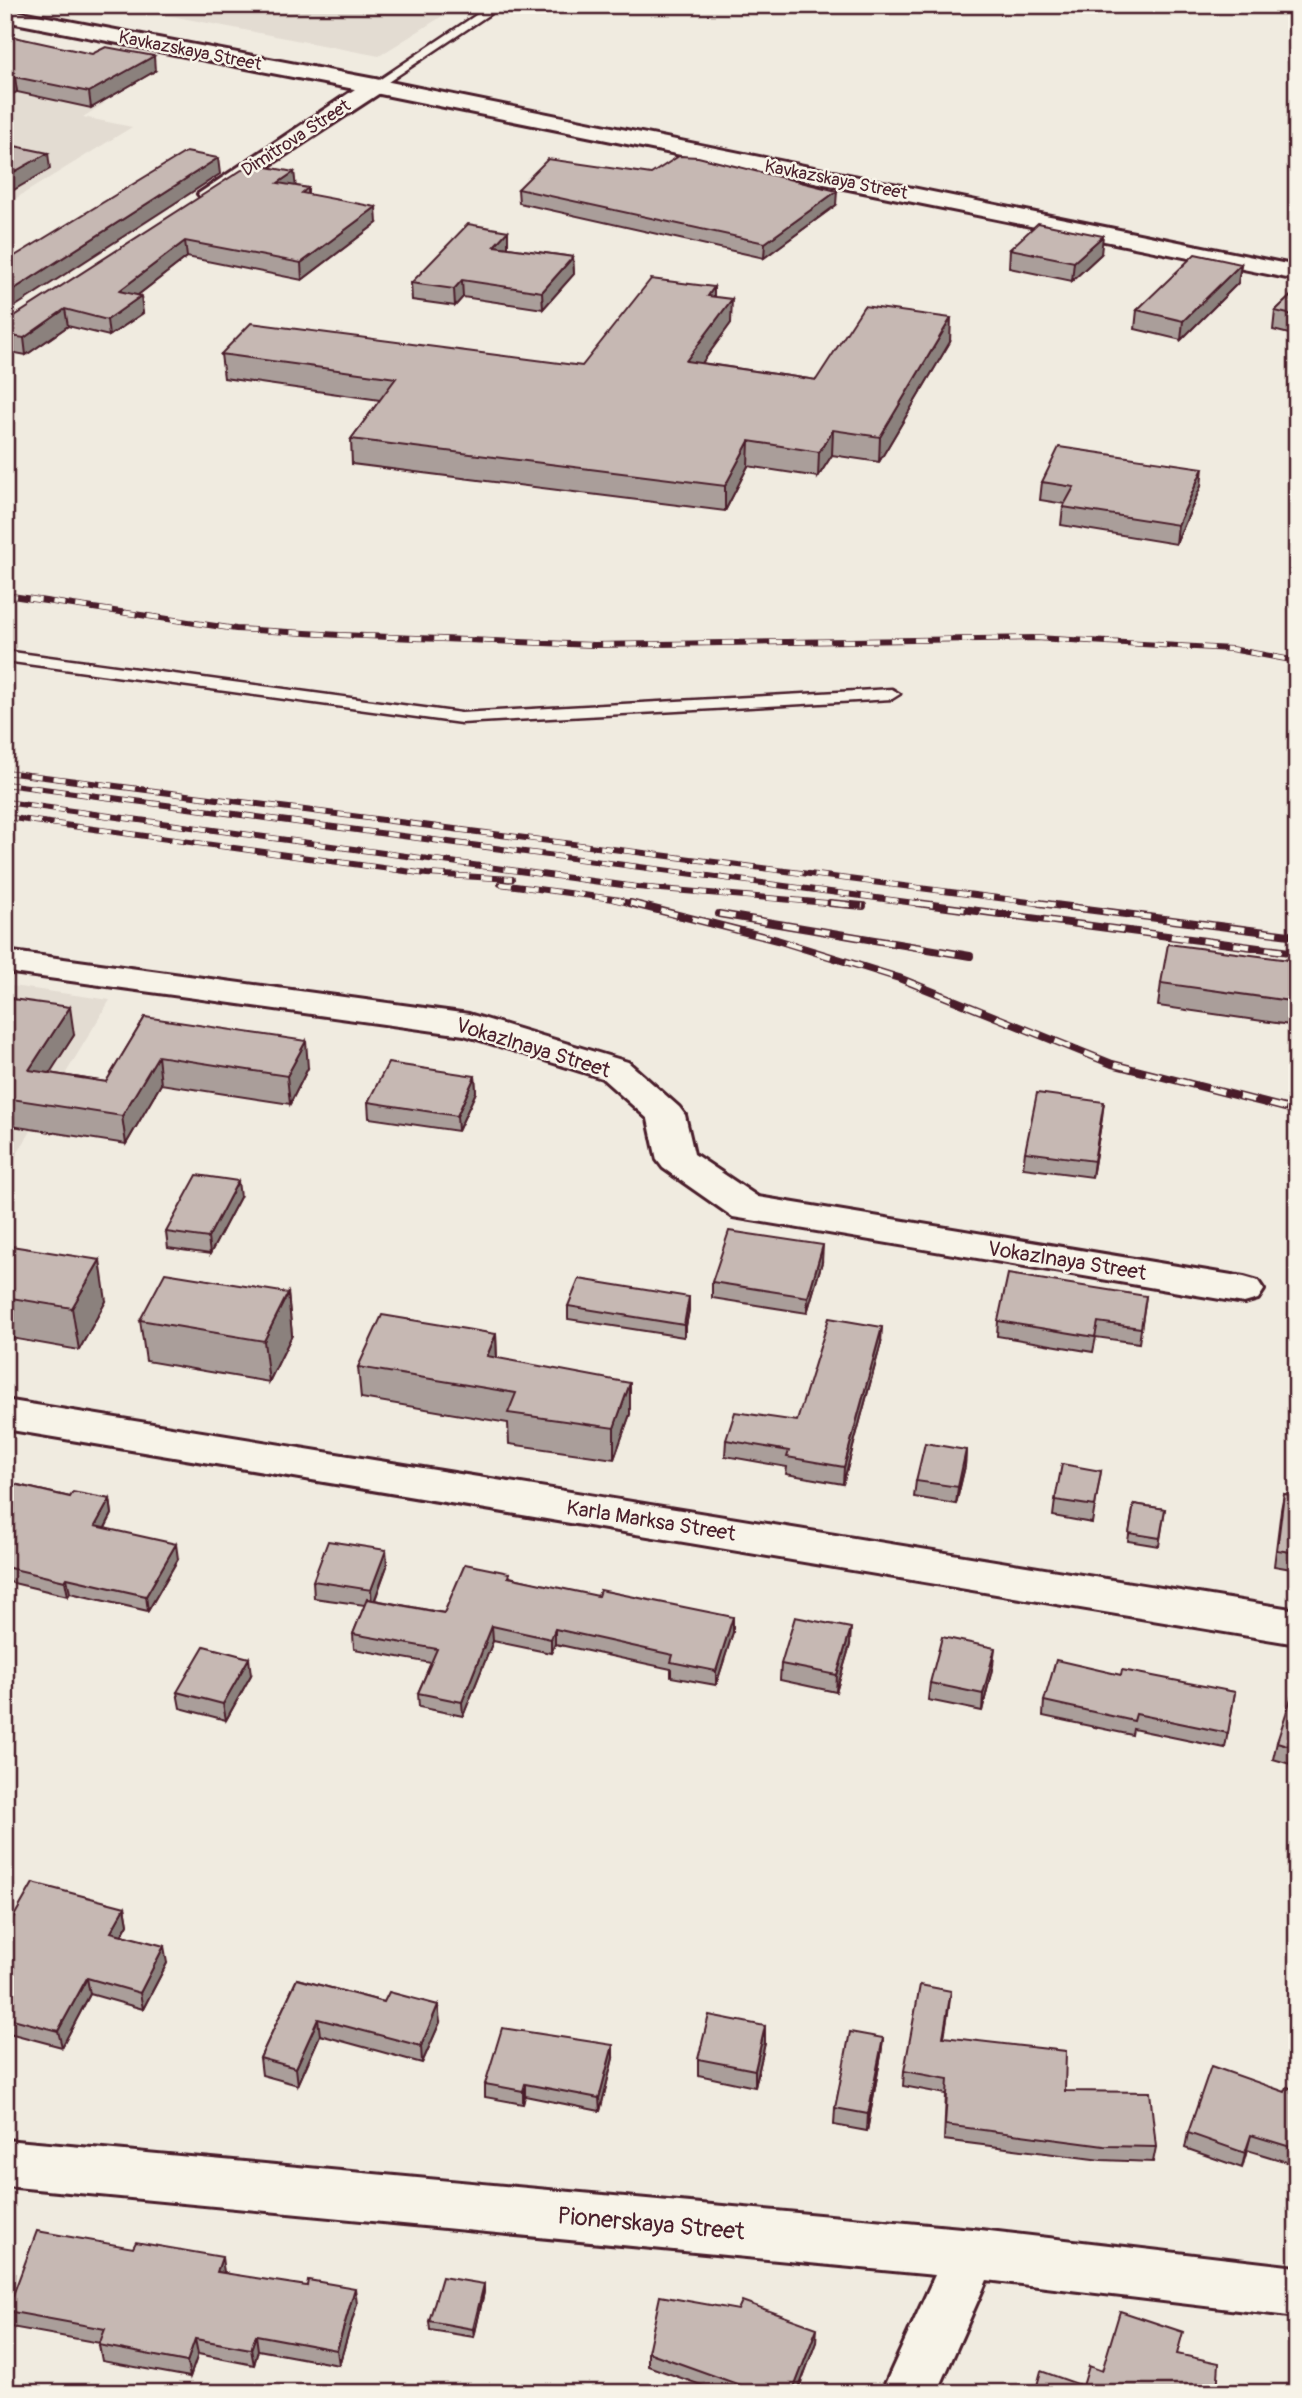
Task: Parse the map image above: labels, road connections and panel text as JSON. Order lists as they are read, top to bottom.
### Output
{
  "streets": {
    "street": [
      "Kavkazskaya Street",
      "Dimitrova Street",
      "Vokazlnaya Street",
      "Karla Marksa Street",
      "Pionerskaya Street"
    ]
  },
  "crossings": [
    ["Kavkazskaya Street", "Dimitrova Street"]
  ]
}
